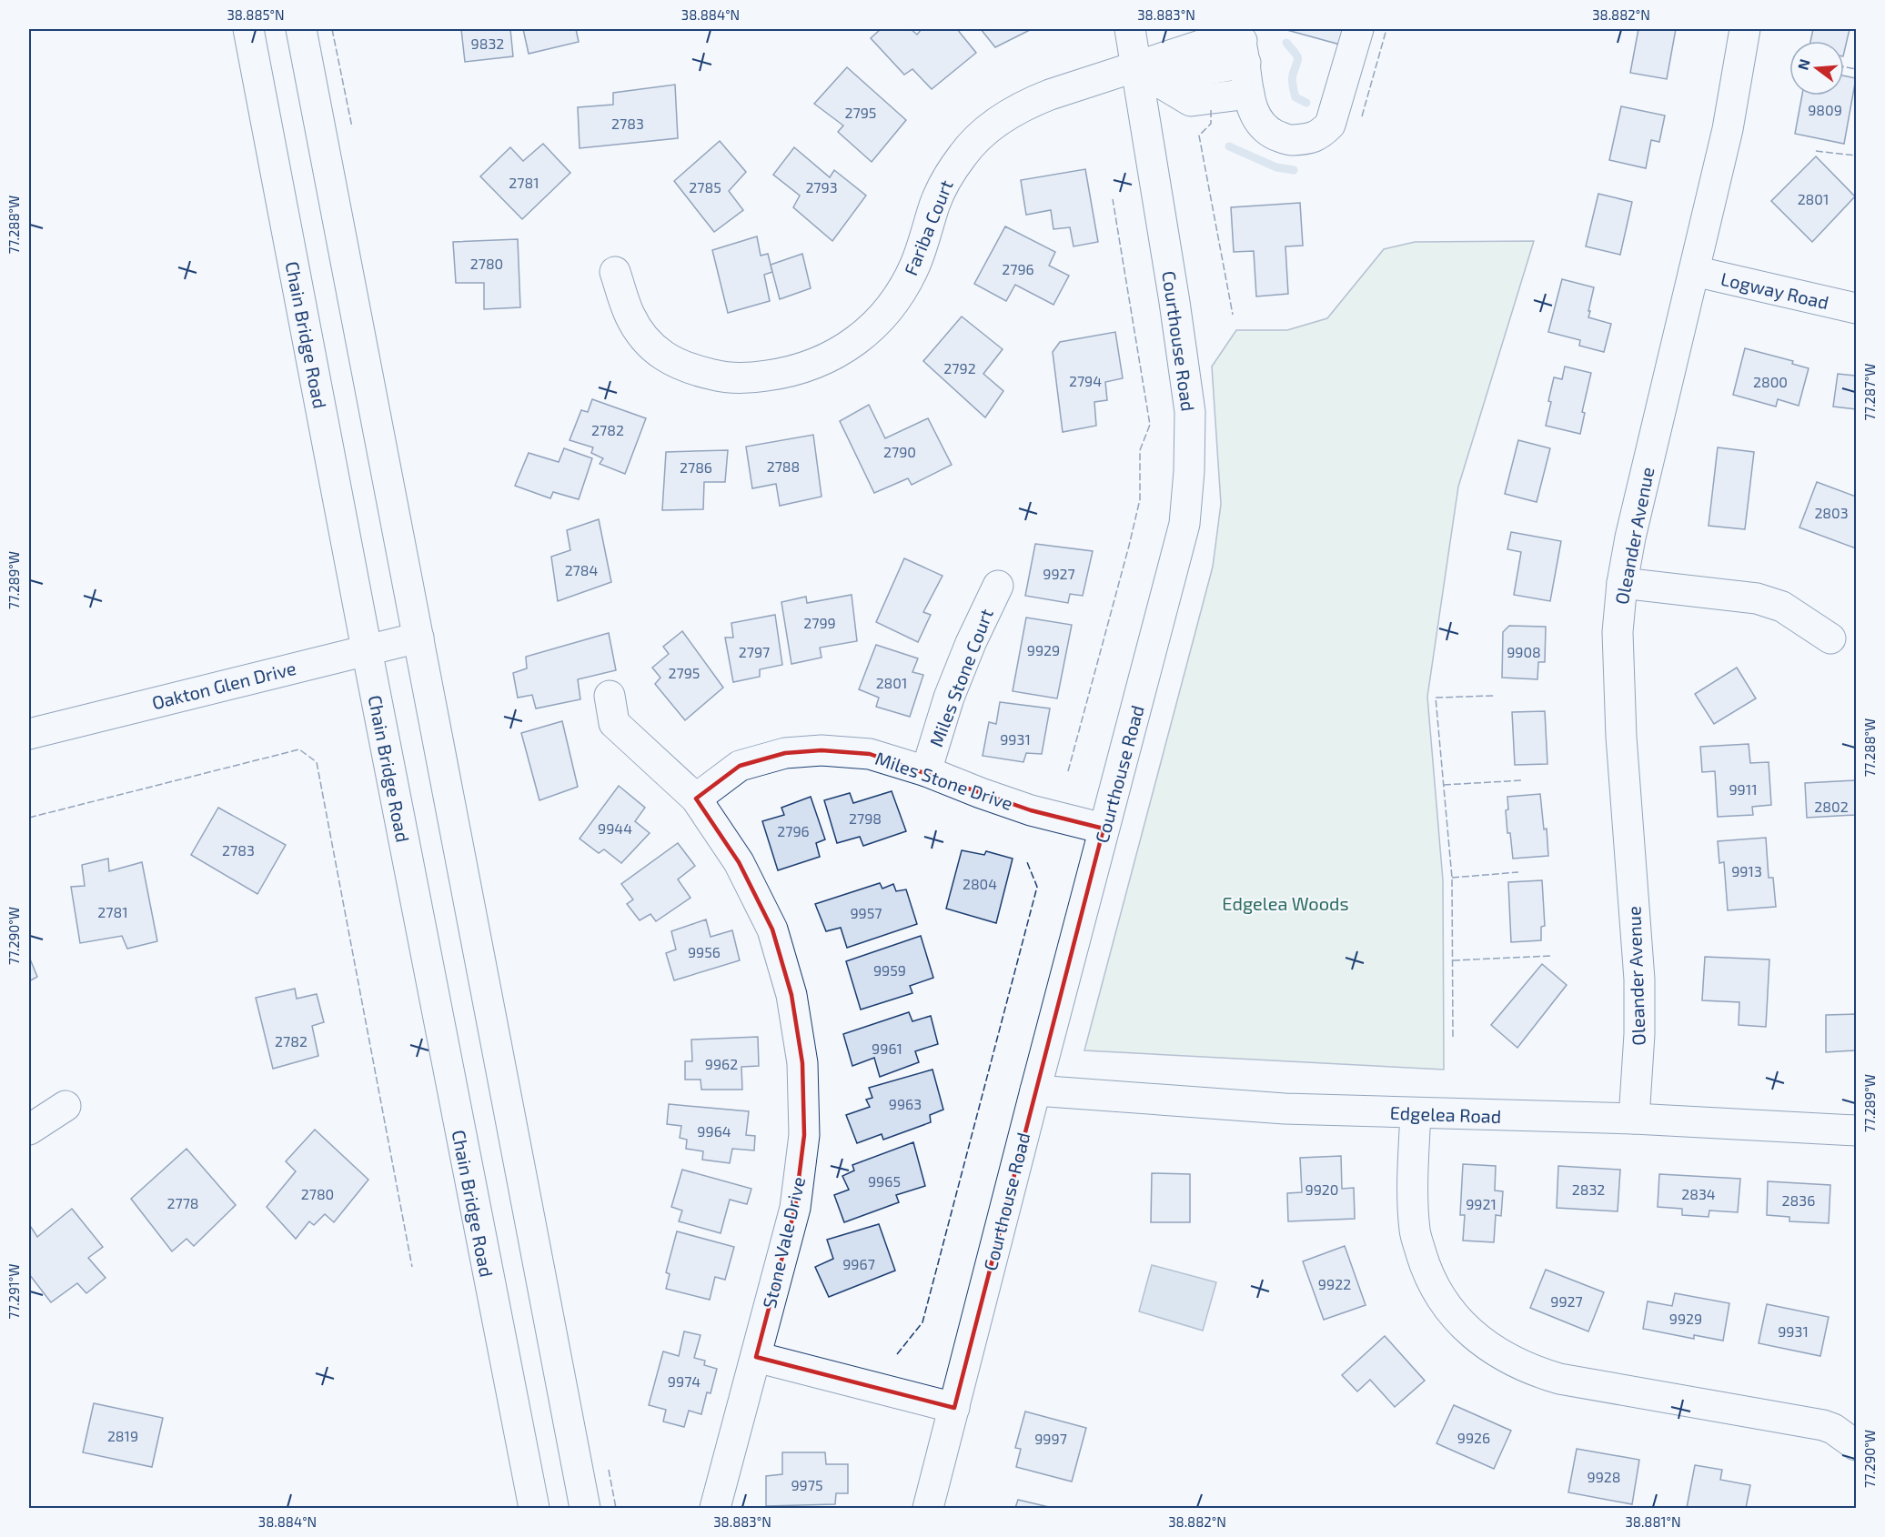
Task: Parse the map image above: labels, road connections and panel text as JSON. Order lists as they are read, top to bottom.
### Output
{
  "streets": {
    "street": [
      "Fariba Court",
      "Logway Road",
      "Chain Bridge Road",
      "Courthouse Road",
      "Oleander Avenue",
      "Miles Stone Court",
      "Oakton Glen Drive",
      "Miles Stone Drive",
      "Edgelea Road",
      "Stone Vale Drive"
    ]
  },
  "crossings": [
    ["Fariba Court", "Courthouse Road"],
    ["Logway Road", "Oleander Avenue"],
    ["Chain Bridge Road", "Oakton Glen Drive"],
    ["Courthouse Road", "Miles Stone Drive"],
    ["Courthouse Road", "Edgelea Road"],
    ["Oleander Avenue", "Edgelea Road"],
    ["Miles Stone Court", "Miles Stone Drive"],
    ["Miles Stone Drive", "Stone Vale Drive"]
  ],
  "parks": ["Edgelea Woods"],
  "house_numbers": [
    "9832",
    "9809",
    "2795",
    "2783",
    "2781",
    "2785",
    "2793",
    "2801",
    "2780",
    "2796",
    "2792",
    "2794",
    "2800",
    "2782",
    "2790",
    "2788",
    "2786",
    "2803",
    "2784",
    "9927",
    "2799",
    "9929",
    "2797",
    "9908",
    "2795",
    "2801",
    "9931",
    "9911",
    "2802",
    "2798",
    "9944",
    "2796",
    "2783",
    "9913",
    "2804",
    "2781",
    "9957",
    "9956",
    "9959",
    "2782",
    "9961",
    "9962",
    "9963",
    "9964",
    "9965",
    "9920",
    "2832",
    "2780",
    "2834",
    "2836",
    "2778",
    "9921",
    "9967",
    "9922",
    "9927",
    "9929",
    "9931",
    "9974",
    "2819",
    "9926",
    "9997",
    "9928",
    "9975"
  ],
  "north": "left",
  "coordinates": [
    "38.885°N",
    "38.884°N",
    "38.883°N",
    "38.882°N",
    "77.288°W",
    "77.287°W",
    "77.289°W",
    "77.290°W",
    "77.291°W",
    "38.881°N"
  ]
}
